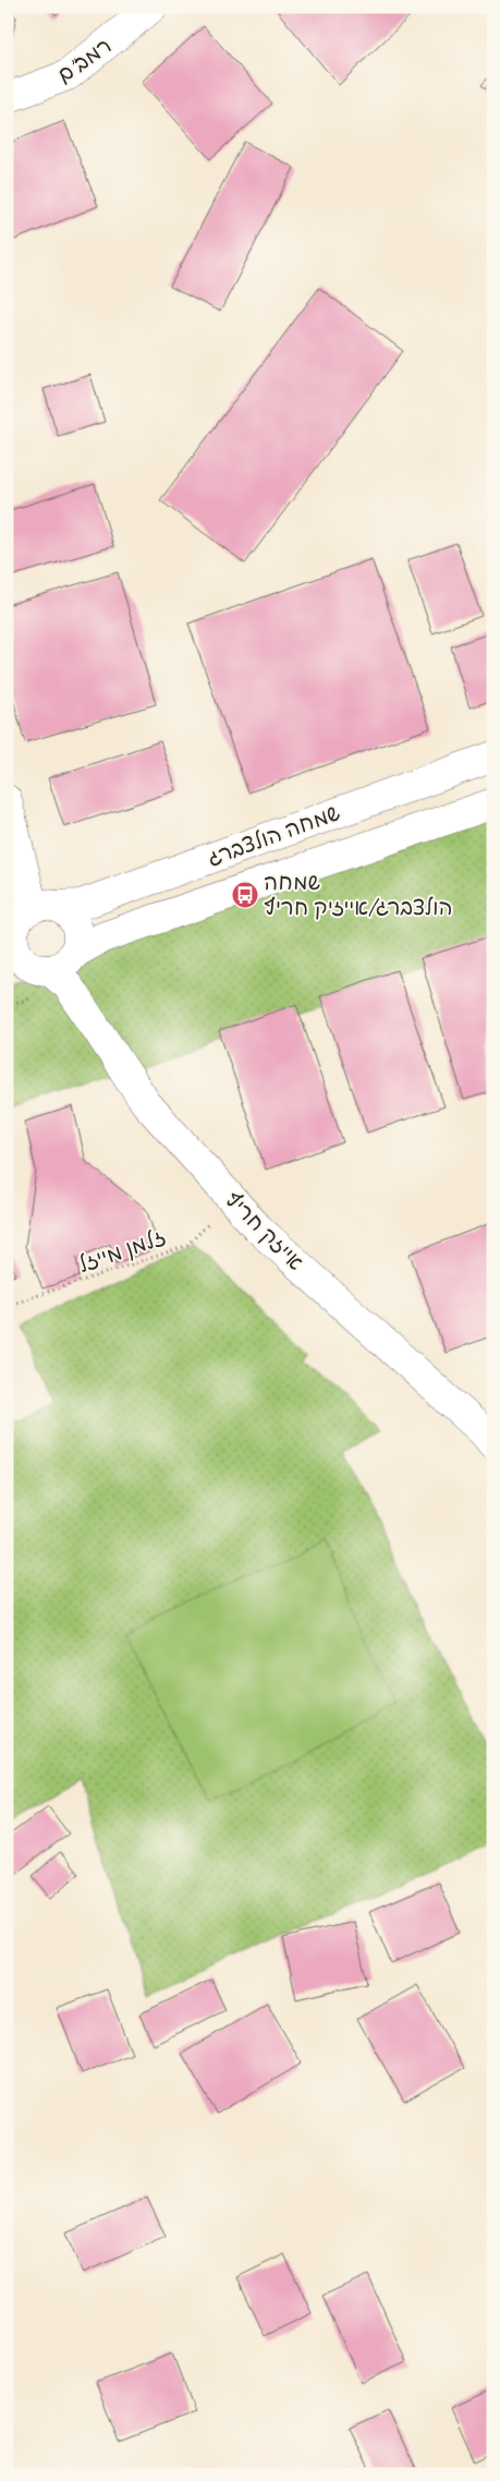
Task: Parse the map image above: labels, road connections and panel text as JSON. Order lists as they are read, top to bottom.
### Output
{
  "streets": {
    "street": ["רמב\"ם", "שמחה הולצברג", "אייזק חריף"],
    "path": ["זלמן מייזל"]
  },
  "crossings": [
    ["שמחה הולצברג", "אייזק חריף"],
    ["אייזק חריף", "זלמן מייזל"]
  ],
  "places": {
    "bus stop": ["שמחה הולצברג/אייזיק חריף"]
  }
}
